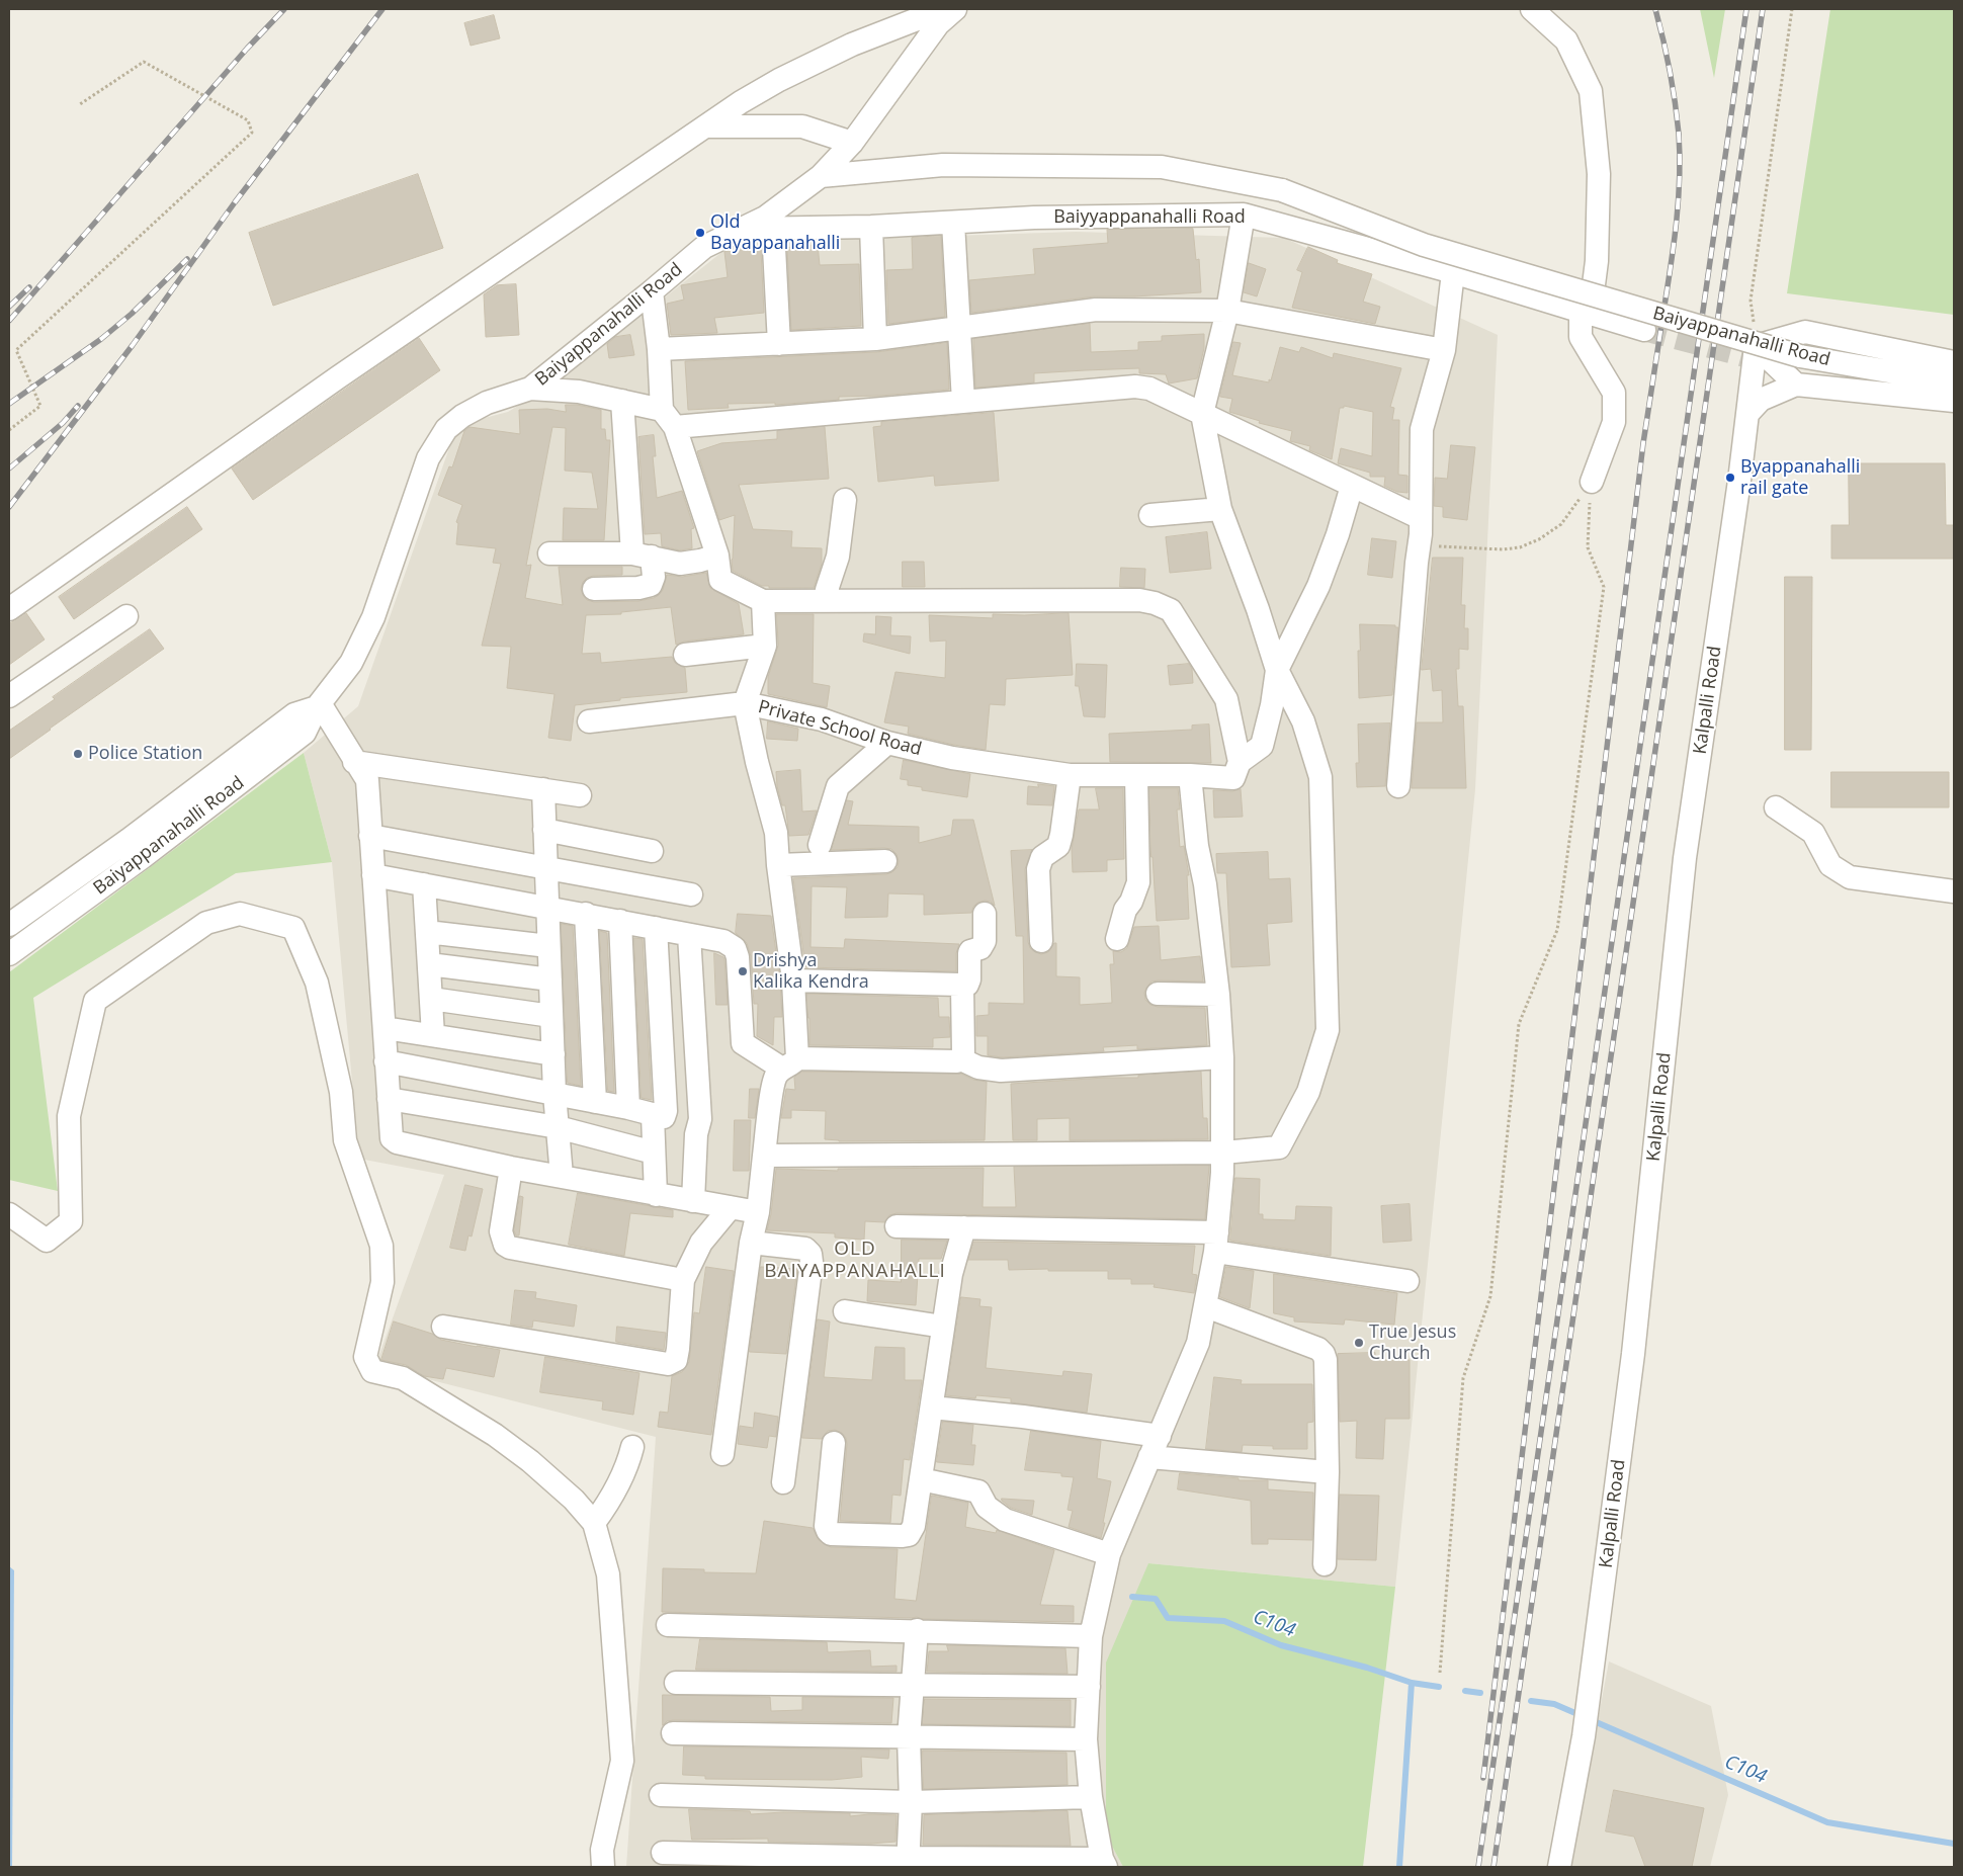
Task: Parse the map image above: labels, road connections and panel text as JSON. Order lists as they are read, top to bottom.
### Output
{
  "streets": {
    "street": [
      "Baiyyappanahalli Road",
      "Baiyappanahalli Road",
      "Kalpalli Road",
      "Private School Road"
    ]
  },
  "crossings": [
    ["Baiyyappanahalli Road", "Baiyappanahalli Road"],
    ["Baiyappanahalli Road", "Kalpalli Road"]
  ],
  "districts": ["OLD BAIYAPPANAHALLI"],
  "water": ["C104"],
  "places": [
    "Old Bayappanahalli",
    "Byappanahalli rail gate",
    "Police Station",
    "Drishya Kalika Kendra",
    "True Jesus Church"
  ]
}
